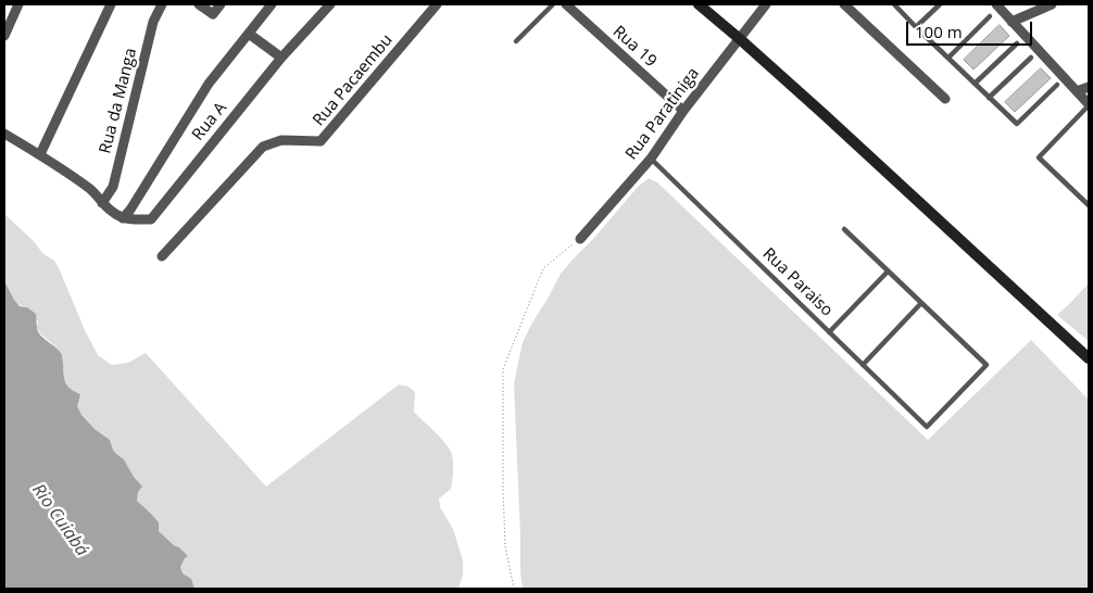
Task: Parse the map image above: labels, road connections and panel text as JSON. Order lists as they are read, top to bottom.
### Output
{
  "streets": {
    "street": [
      "Rua 19",
      "Rua Pacaembu",
      "Rua da Manga",
      "Rua Paratiniga",
      "Rua A"
    ],
    "lane": ["Rua Paraiso"]
  },
  "crossings": [
    ["Rua 19", "Rua Paratiniga"],
    ["Rua Paratiniga", "Rua Paraiso"]
  ],
  "water": ["Rio Cuiabá"],
  "scale_bar": "100 m"
}
